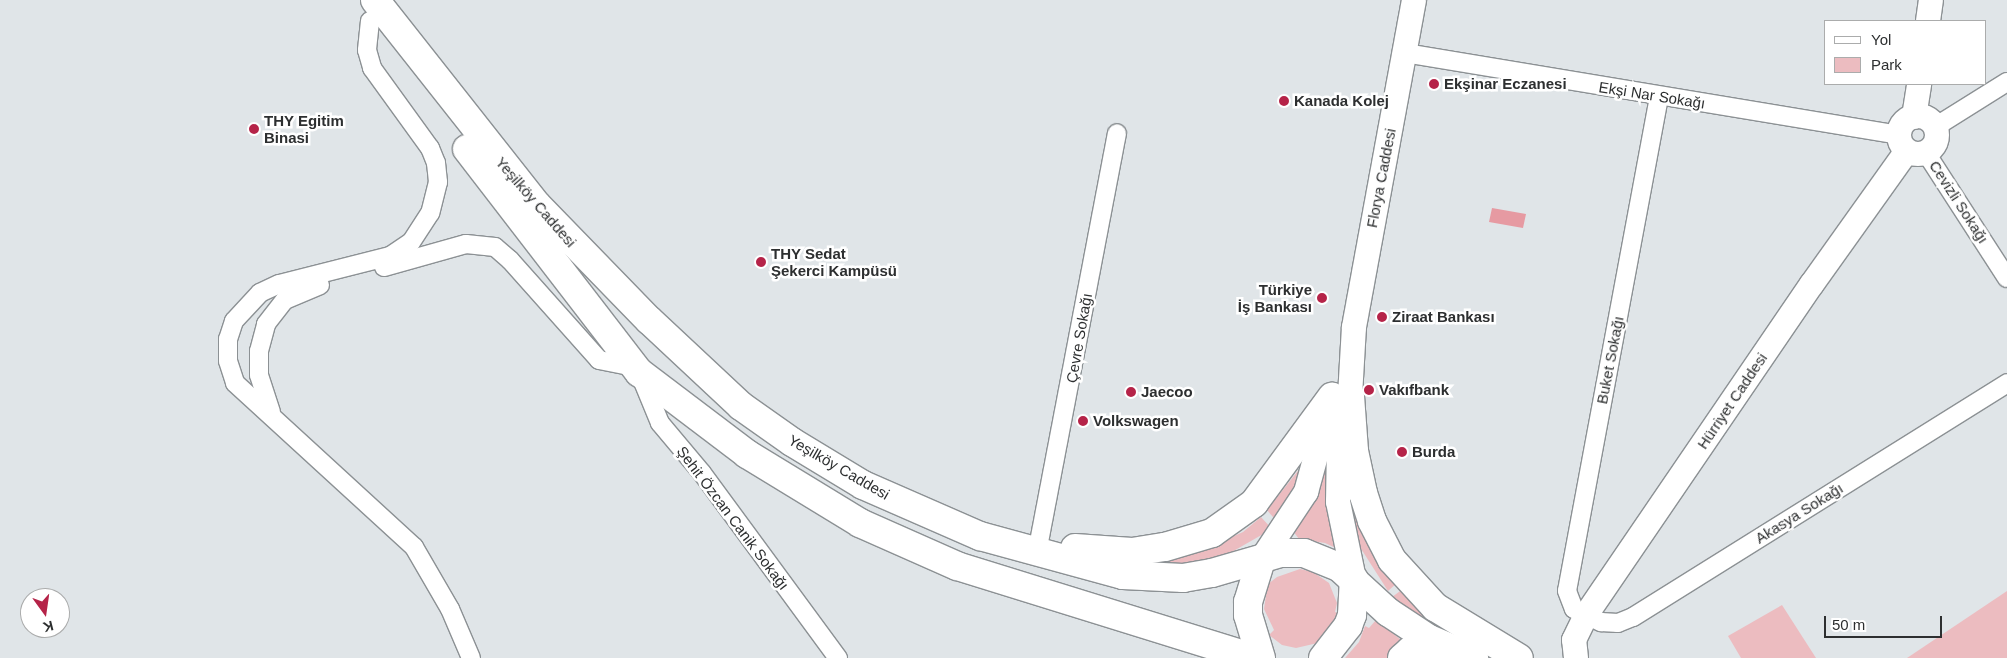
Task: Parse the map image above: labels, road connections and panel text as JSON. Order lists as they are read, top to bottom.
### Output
{
  "streets": {
    "highway": ["Yeşilköy Caddesi"],
    "main road": ["Florya Caddesi", "Hürriyet Caddesi"],
    "street": [
      "Ekşi Nar Sokağı",
      "Cevizli Sokağı",
      "Çevre Sokağı",
      "Buket Sokağı",
      "Akasya Sokağı",
      "Şehit Özcan Canik Sokağı"
    ]
  },
  "crossings": [
    ["Ekşi Nar Sokağı", "Florya Caddesi"],
    ["Ekşi Nar Sokağı", "Cevizli Sokağı"],
    ["Ekşi Nar Sokağı", "Buket Sokağı"],
    ["Ekşi Nar Sokağı", "Hürriyet Caddesi"],
    ["Florya Caddesi", "Yeşilköy Caddesi"],
    ["Yeşilköy Caddesi", "Şehit Özcan Canik Sokağı"],
    ["Cevizli Sokağı", "Hürriyet Caddesi"],
    ["Buket Sokağı", "Hürriyet Caddesi"],
    ["Buket Sokağı", "Akasya Sokağı"],
    ["Hürriyet Caddesi", "Akasya Sokağı"]
  ],
  "places": [
    "Ekşinar Eczanesi",
    "Kanada Kolej",
    "THY Egitim Binasi",
    "THY Sedat Şekerci Kampüsü",
    "Türkiye İş Bankası",
    "Ziraat Bankası",
    "Vakıfbank",
    "Jaecoo",
    "Volkswagen",
    "Burda"
  ],
  "legend": ["Yol", "Park"],
  "scale_bar": "50 m",
  "north": "bottom"
}
